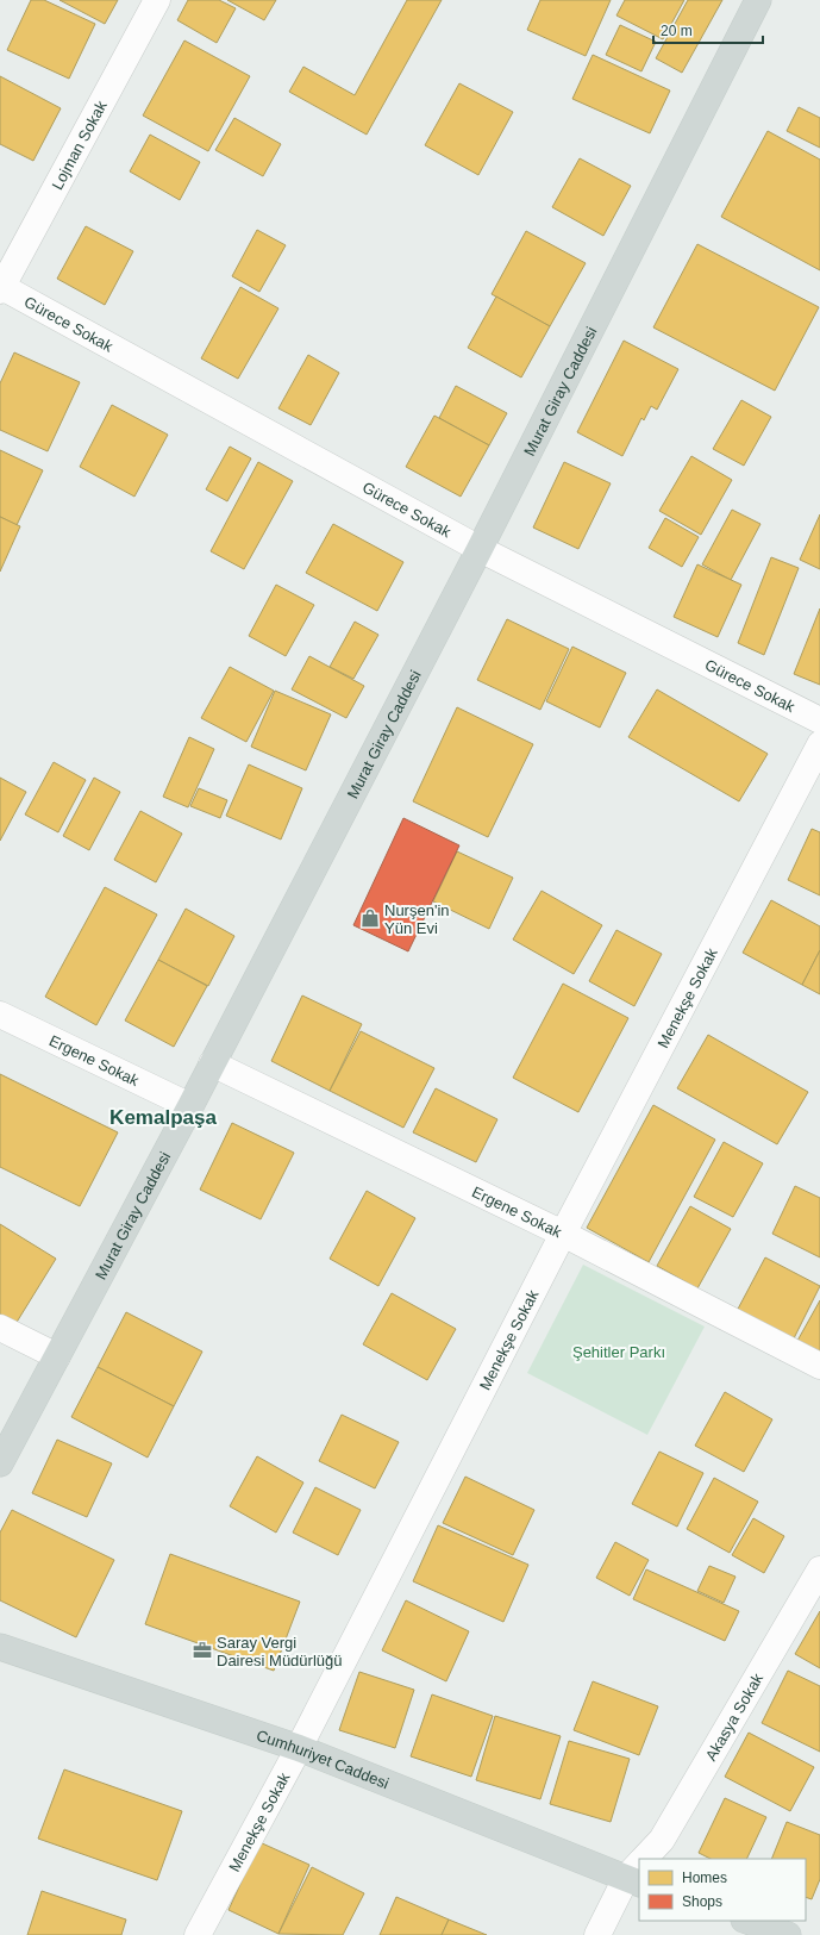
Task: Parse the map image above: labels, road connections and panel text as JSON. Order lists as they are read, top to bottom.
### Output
{
  "streets": {
    "main road": ["Murat Giray Caddesi", "Cumhuriyet Caddesi"],
    "street": [
      "Lojman Sokak",
      "Gürece Sokak",
      "Menekşe Sokak",
      "Ergene Sokak",
      "Akasya Sokak"
    ]
  },
  "crossings": [
    ["Lojman Sokak", "Gürece Sokak"],
    ["Gürece Sokak", "Murat Giray Caddesi"],
    ["Murat Giray Caddesi", "Ergene Sokak"],
    ["Menekşe Sokak", "Ergene Sokak"],
    ["Menekşe Sokak", "Cumhuriyet Caddesi"],
    ["Akasya Sokak", "Cumhuriyet Caddesi"]
  ],
  "districts": ["Kemalpaşa"],
  "parks": ["Şehitler Parkı"],
  "places": {
    "shop": ["Nurşen'in Yün Evi"],
    "office": ["Saray Vergi Dairesi Müdürlüğü"]
  },
  "legend": ["Homes", "Shops"],
  "scale_bar": "20 m"
}
